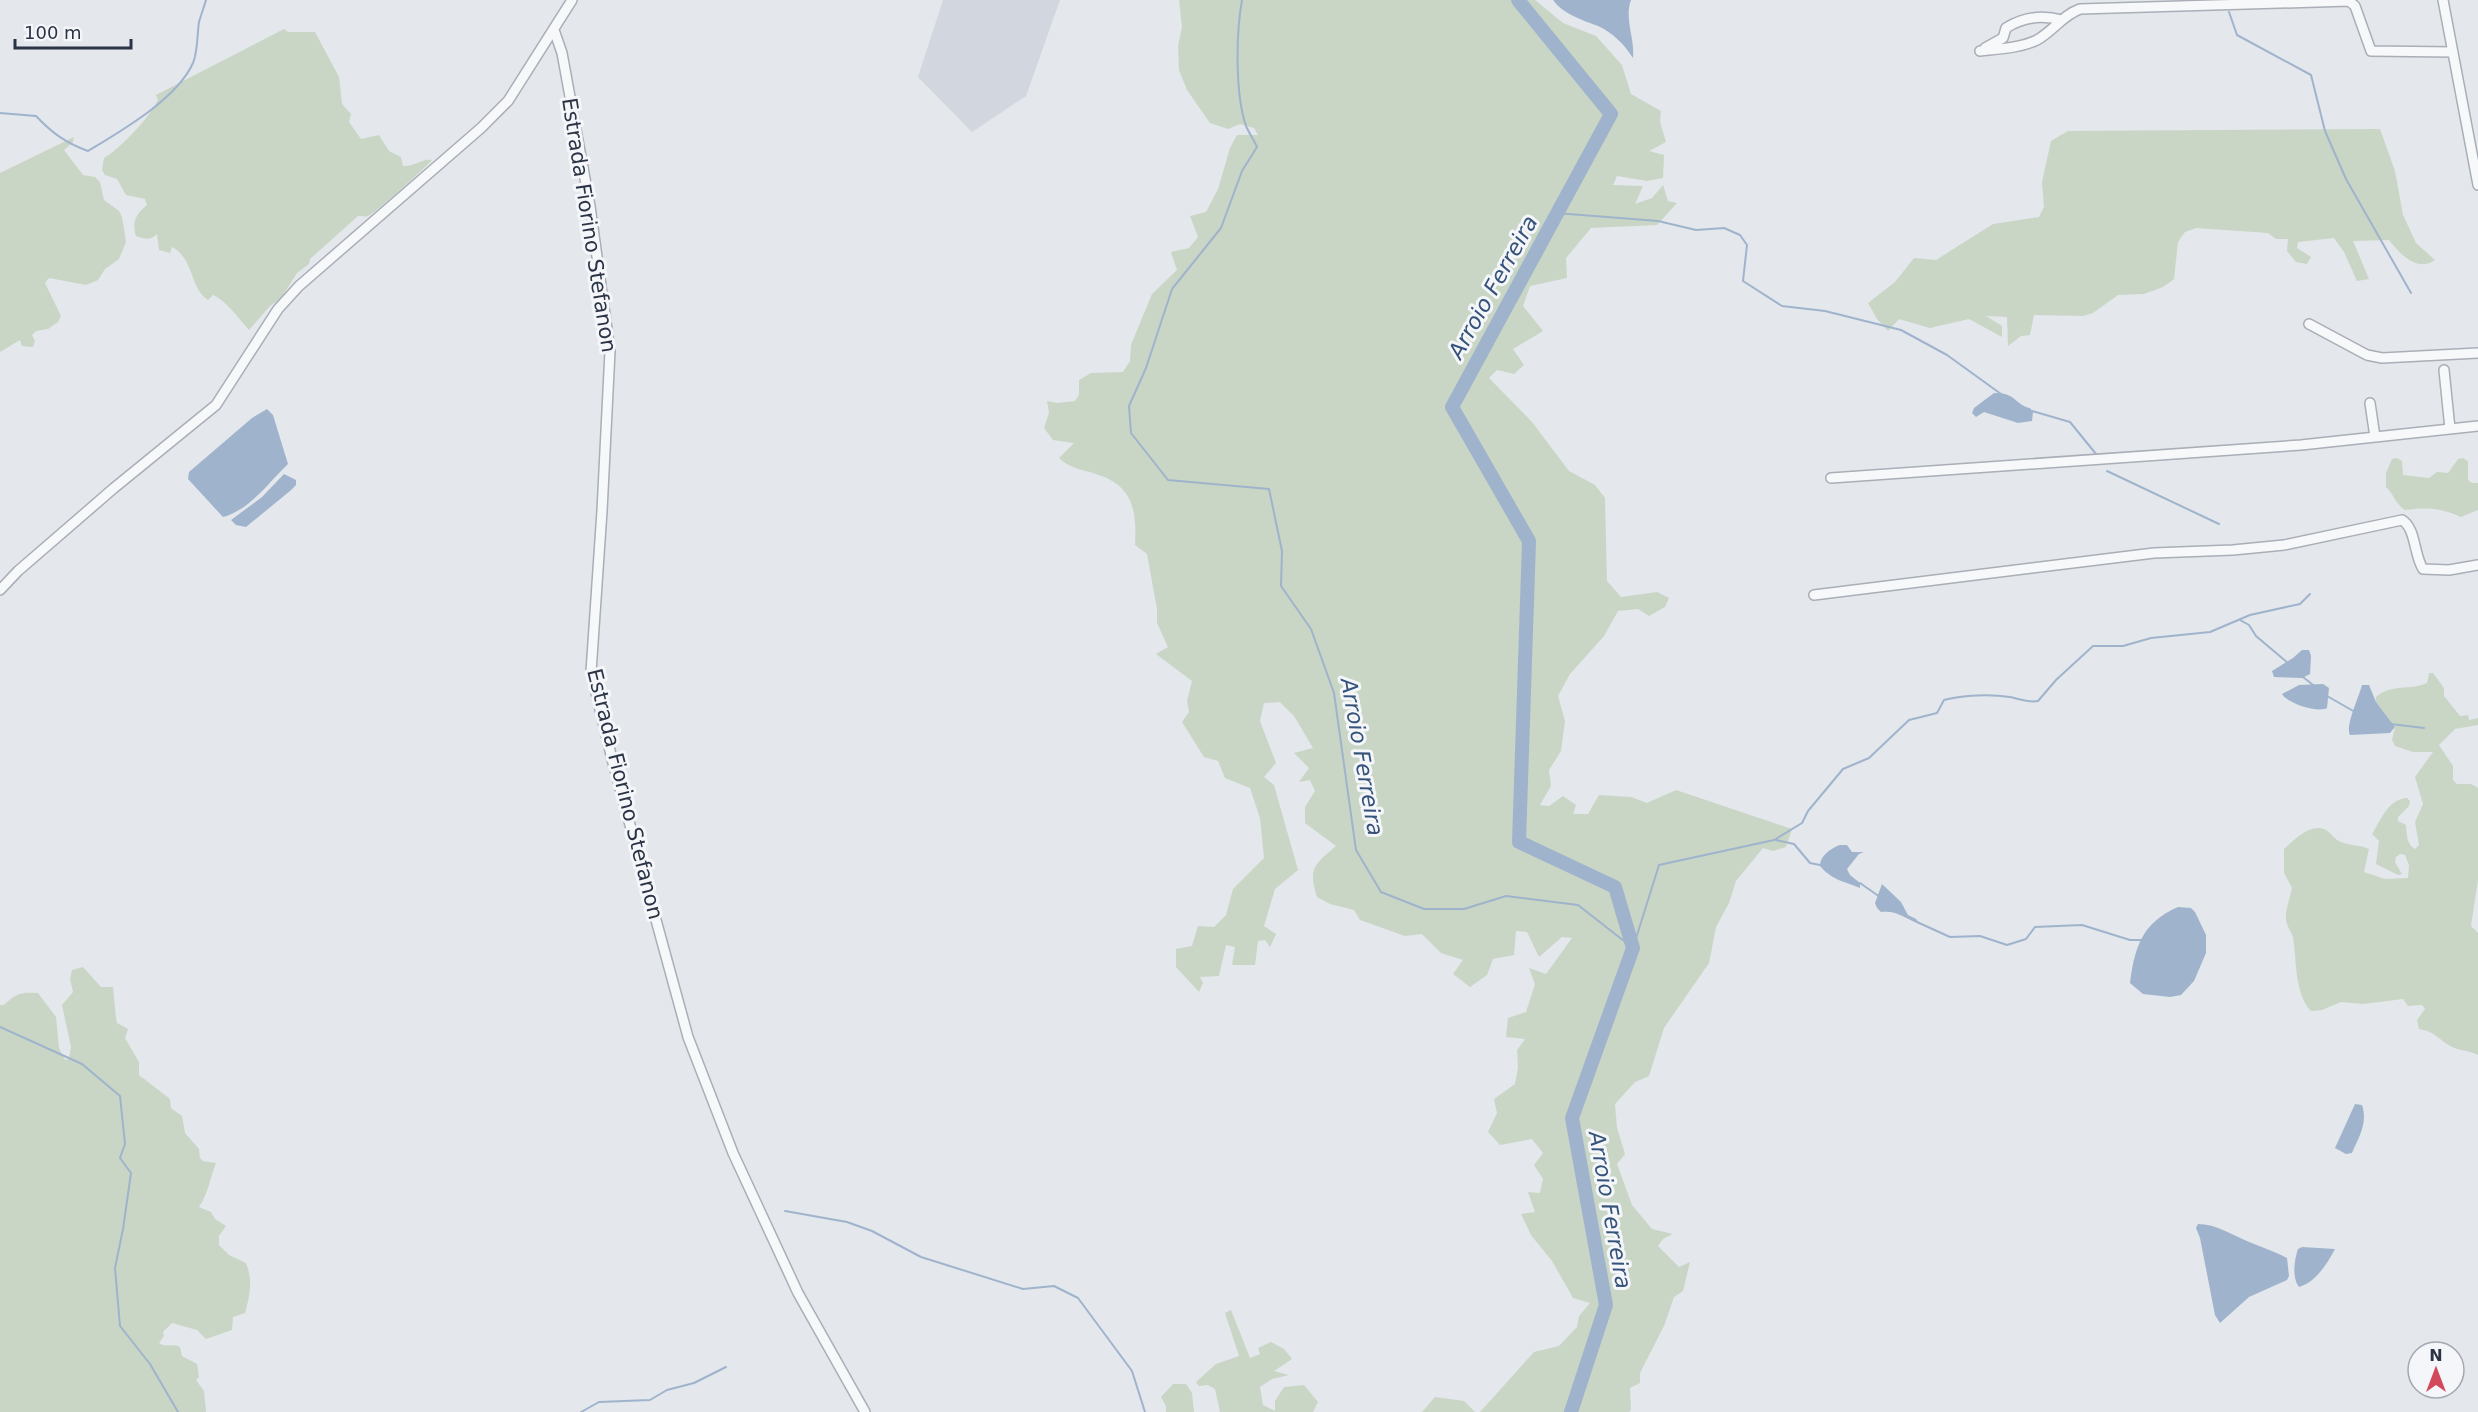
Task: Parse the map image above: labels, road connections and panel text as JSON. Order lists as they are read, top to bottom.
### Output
{
  "streets": {
    "street": ["Estrada Fiorino Stefanon"]
  },
  "water": ["Arroio Ferreira"],
  "scale_bar": "100 m",
  "north": "top"
}
